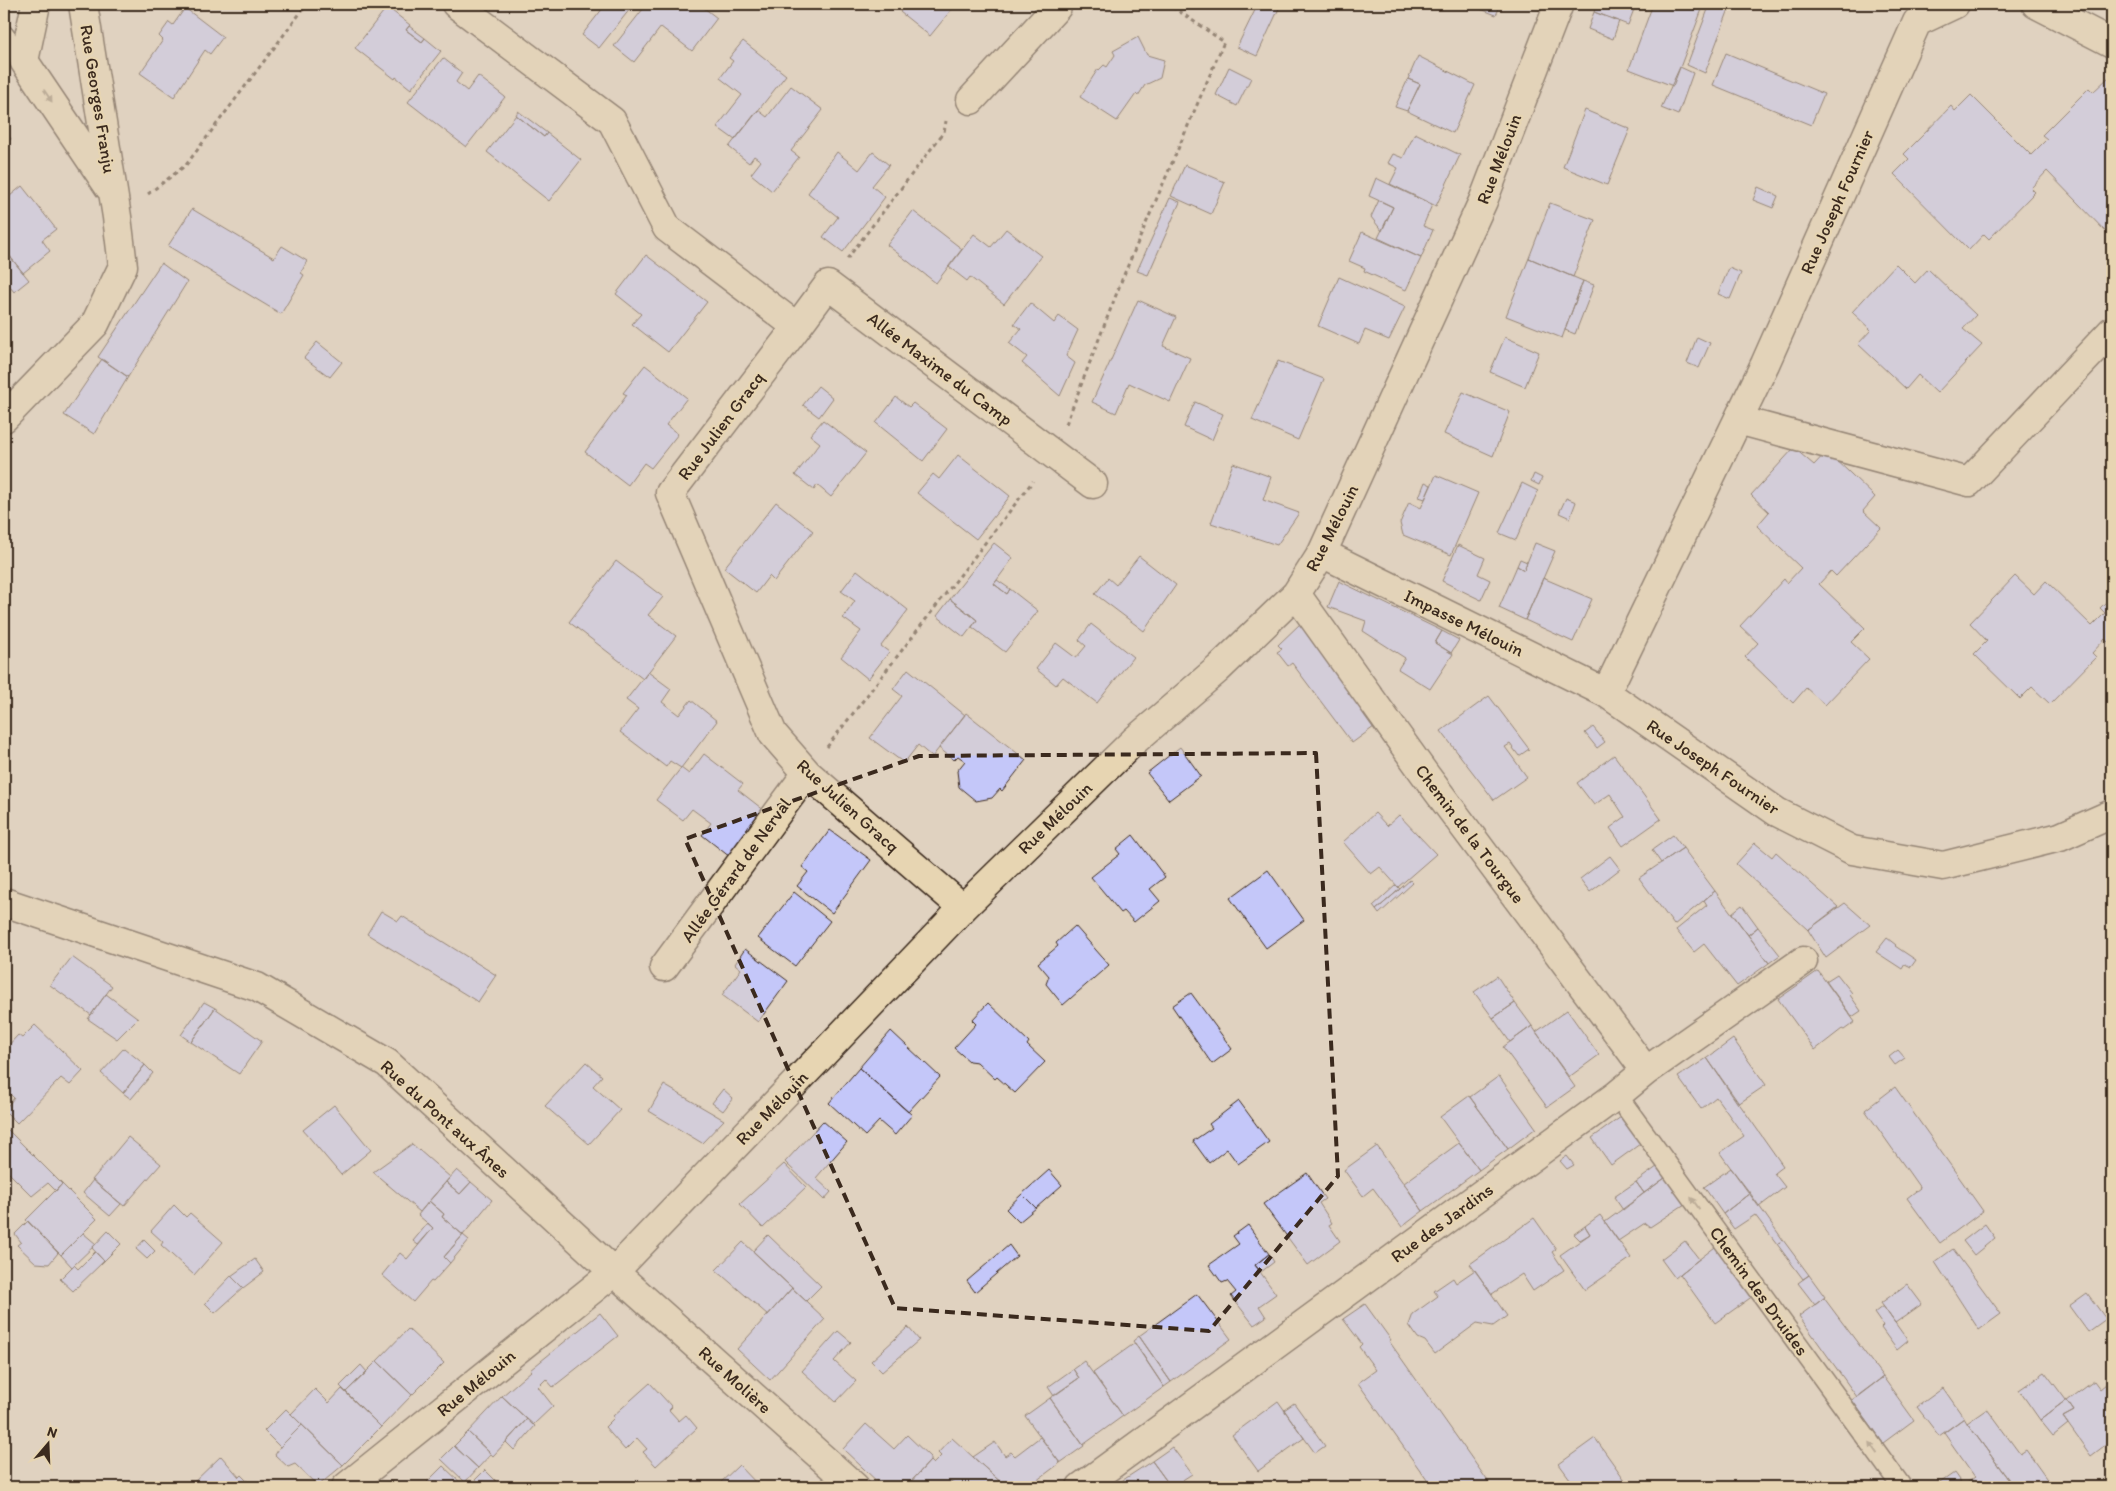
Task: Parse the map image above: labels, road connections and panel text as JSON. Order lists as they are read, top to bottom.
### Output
{
  "streets": {
    "street": [
      "Rue Georges Franju",
      "Rue Mélouin",
      "Rue Joseph Fournier",
      "Allée Maxime du Camp",
      "Rue Julien Gracq",
      "Impasse Mélouin",
      "Chemin de la Tourgue",
      "Allée Gérard de Nerval",
      "Rue du Pont aux Ânes",
      "Rue des Jardins",
      "Rue Molière"
    ],
    "lane": ["Chemin des Druides"]
  },
  "crossings": [
    ["Rue Mélouin", "Rue Julien Gracq"],
    ["Rue Mélouin", "Impasse Mélouin"],
    ["Rue Mélouin", "Chemin de la Tourgue"],
    ["Rue Mélouin", "Rue du Pont aux Ânes"],
    ["Rue Mélouin", "Rue Molière"],
    ["Rue Joseph Fournier", "Impasse Mélouin"],
    ["Rue Julien Gracq", "Allée Gérard de Nerval"],
    ["Chemin de la Tourgue", "Rue des Jardins"],
    ["Rue du Pont aux Ânes", "Rue Molière"],
    ["Rue des Jardins", "Chemin des Druides"]
  ],
  "one_way": ["Chemin des Druides"],
  "north": "top"
}
